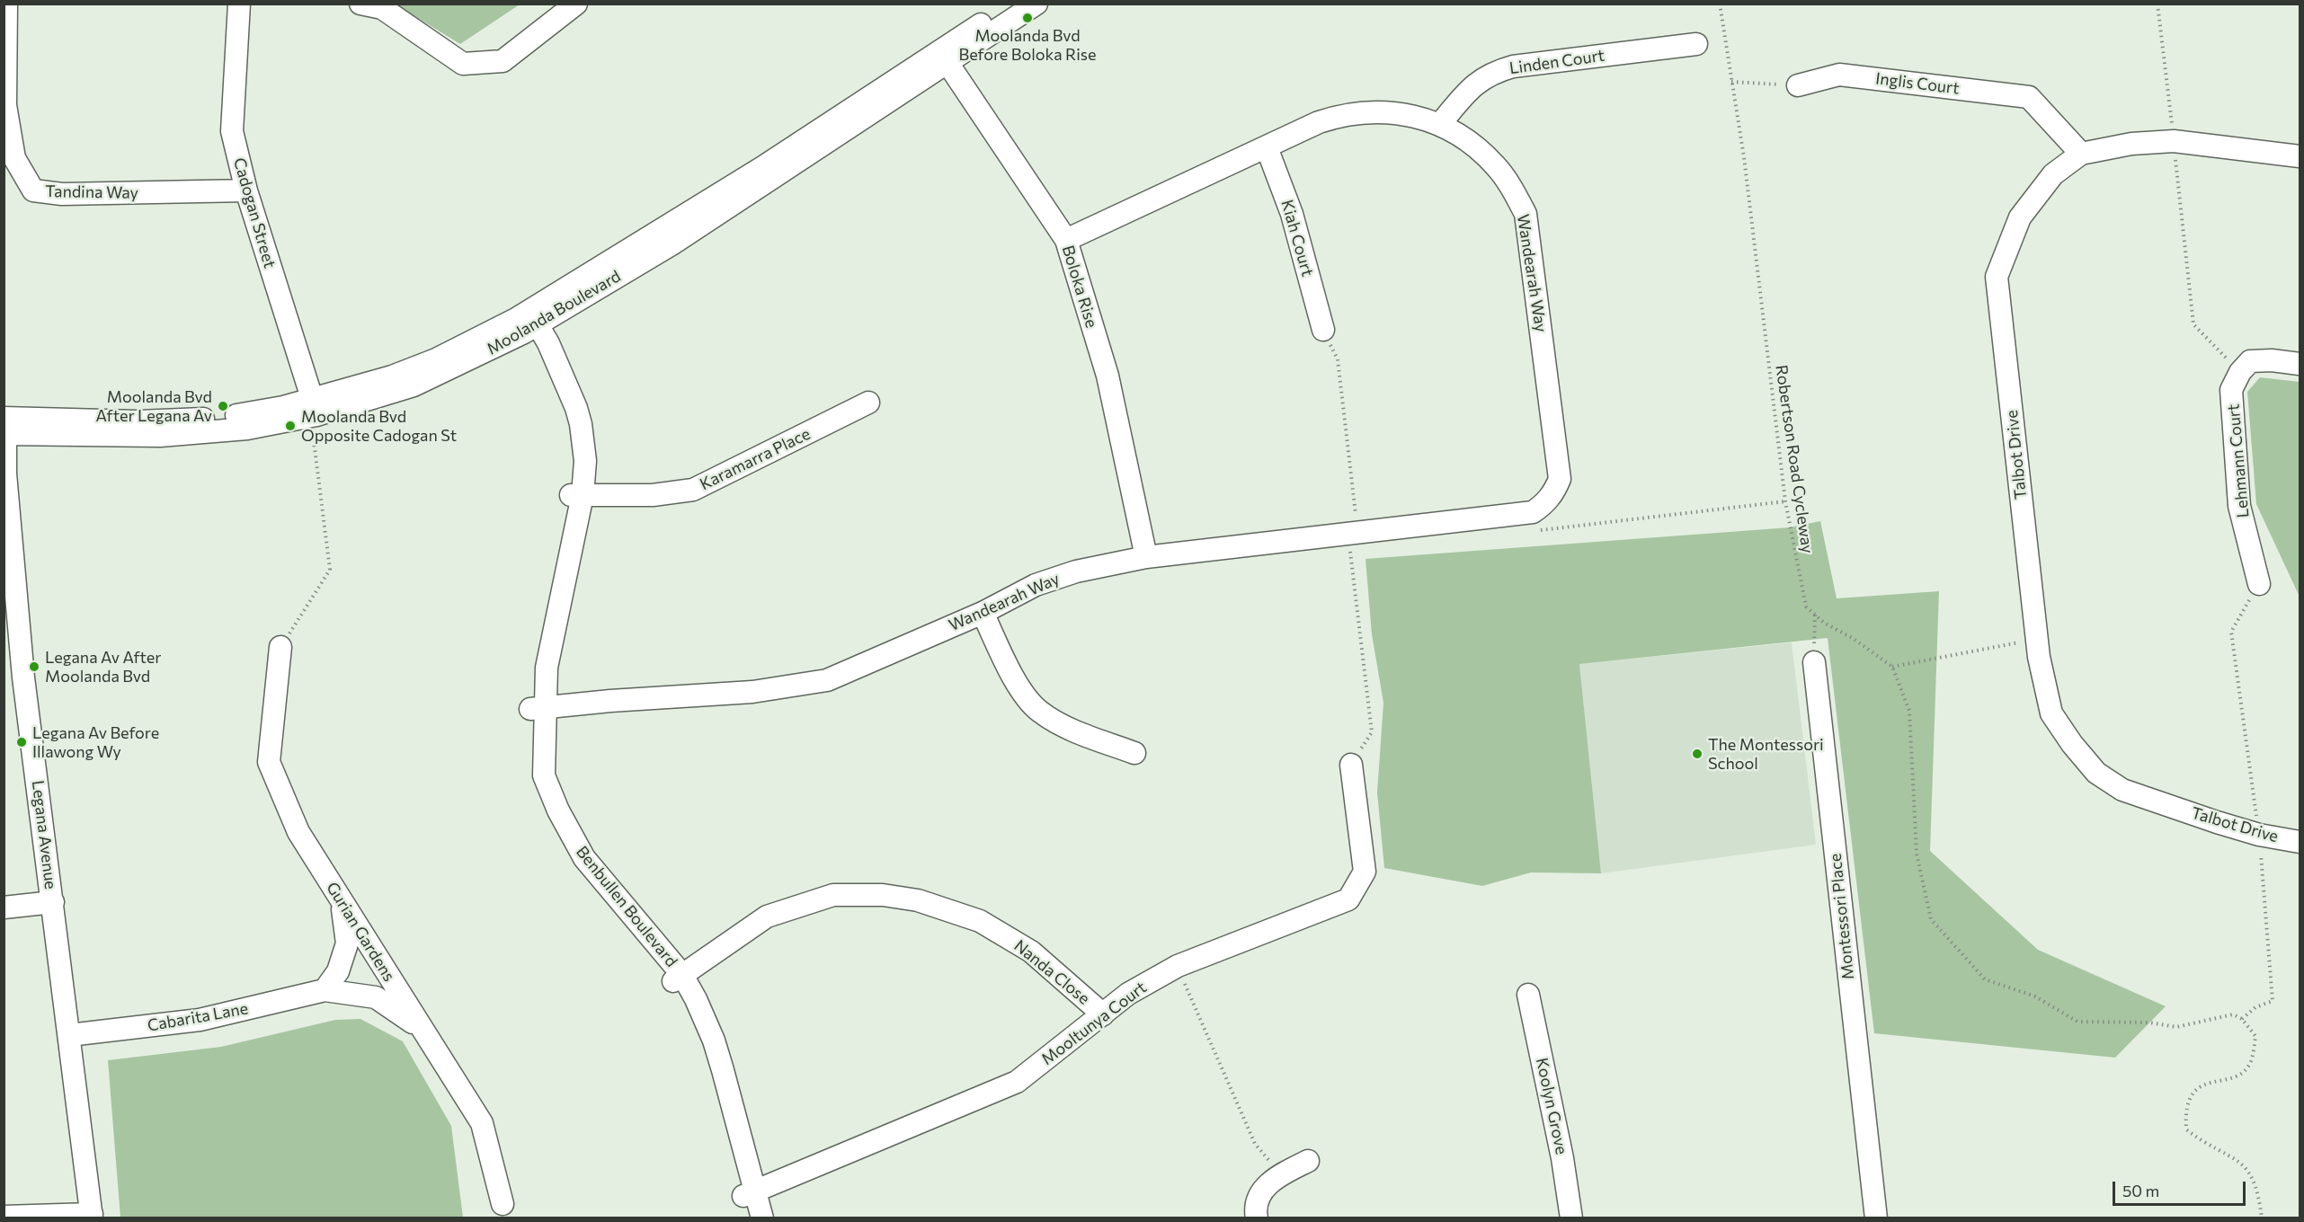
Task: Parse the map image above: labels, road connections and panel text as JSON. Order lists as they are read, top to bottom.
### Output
{
  "streets": {
    "street": [
      "Linden Court",
      "Inglis Court",
      "Tandina Way",
      "Cadogan Street",
      "Kiah Court",
      "Wandearah Way",
      "Boloka Rise",
      "Moolanda Boulevard",
      "Talbot Drive",
      "Karamarra Place",
      "Lehmann Court",
      "Legana Avenue",
      "Benbullen Boulevard",
      "Montessori Place",
      "Gurian Gardens",
      "Nanda Close",
      "Cabarita Lane",
      "Mooltunya Court",
      "Koolyn Grove"
    ],
    "path": ["Robertson Road Cycleway"]
  },
  "crossings": [
    ["Linden Court", "Wandearah Way"],
    ["Inglis Court", "Talbot Drive"],
    ["Tandina Way", "Cadogan Street"],
    ["Cadogan Street", "Moolanda Boulevard"],
    ["Kiah Court", "Wandearah Way"],
    ["Wandearah Way", "Boloka Rise"],
    ["Wandearah Way", "Benbullen Boulevard"],
    ["Boloka Rise", "Moolanda Boulevard"],
    ["Moolanda Boulevard", "Legana Avenue"],
    ["Moolanda Boulevard", "Benbullen Boulevard"],
    ["Karamarra Place", "Benbullen Boulevard"],
    ["Legana Avenue", "Cabarita Lane"],
    ["Benbullen Boulevard", "Nanda Close"],
    ["Benbullen Boulevard", "Mooltunya Court"],
    ["Gurian Gardens", "Cabarita Lane"],
    ["Nanda Close", "Mooltunya Court"]
  ],
  "places": [
    "Moolanda Bvd Before Boloka Rise",
    "Moolanda Bvd After Legana Av",
    "Moolanda Bvd Opposite Cadogan St",
    "Legana Av After Moolanda Bvd",
    "Legana Av Before Illawong Wy",
    "The Montessori School"
  ],
  "scale_bar": "50 m"
}
